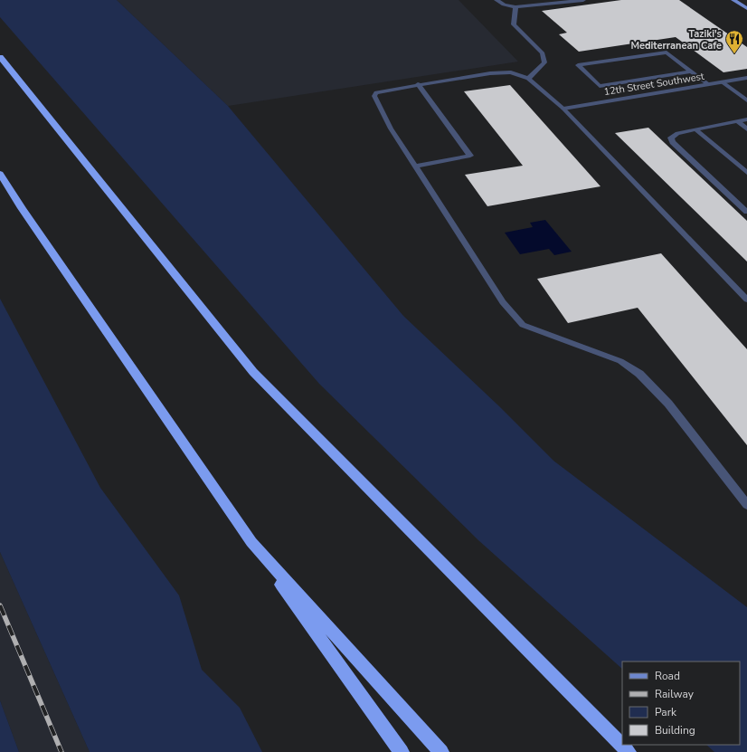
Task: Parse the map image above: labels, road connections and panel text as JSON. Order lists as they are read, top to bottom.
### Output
{
  "streets": {
    "street": ["12th Street Southwest"]
  },
  "places": {
    "restaurant": ["Taziki's Mediterranean Cafe"]
  },
  "legend": [
    "Road",
    "Railway",
    "Park",
    "Building"
  ]
}
